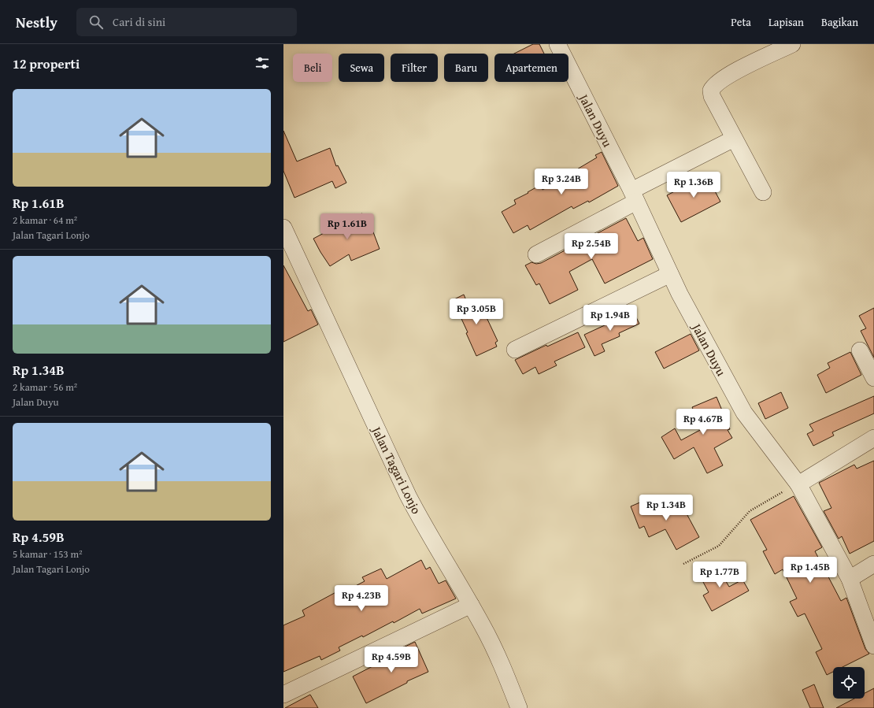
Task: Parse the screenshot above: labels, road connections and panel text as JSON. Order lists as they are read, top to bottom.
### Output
{
  "streets": {
    "street": ["Jalan Duyu", "Jalan Tagari Lonjo"]
  },
  "page": {
    "header": "Nestly",
    "search": "Cari di sini",
    "nav": ["Peta", "Lapisan", "Bagikan"],
    "heading": "12 properti",
    "chip": [
      "Beli",
      "Sewa",
      "Filter",
      "Baru",
      "Apartemen"
    ],
    "list": [
      {
        "name": "Rp 1.61B",
        "note": "2 kamar · 64 m² · Jalan Tagari Lonjo"
      },
      {
        "name": "Rp 1.34B",
        "note": "2 kamar · 56 m² · Jalan Duyu"
      },
      {
        "name": "Rp 4.59B",
        "note": "5 kamar · 153 m² · Jalan Tagari Lonjo"
      }
    ],
    "price": [
      "Rp 3.24B",
      "Rp 1.36B",
      "Rp 1.61B",
      "Rp 2.54B",
      "Rp 3.05B",
      "Rp 1.94B",
      "Rp 4.67B",
      "Rp 1.34B",
      "Rp 1.45B",
      "Rp 1.77B",
      "Rp 4.23B",
      "Rp 4.59B"
    ]
  }
}
